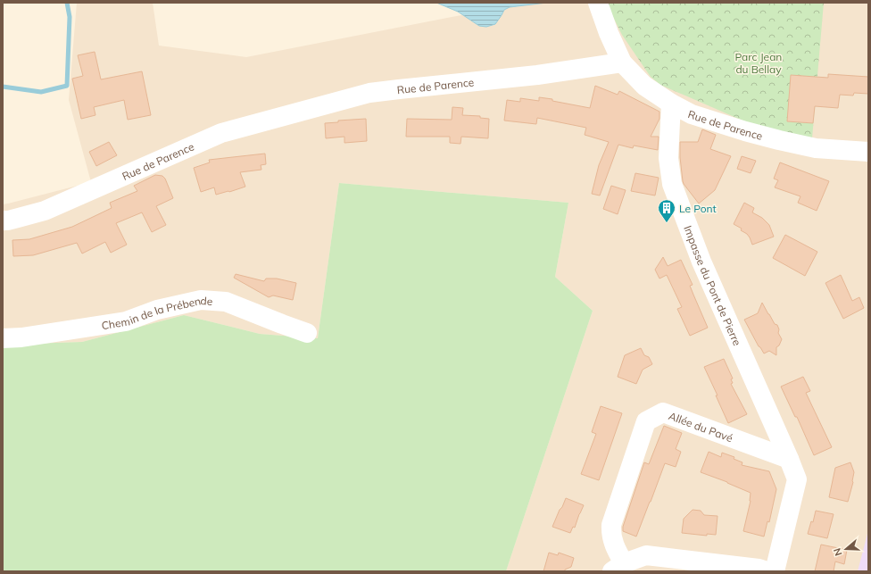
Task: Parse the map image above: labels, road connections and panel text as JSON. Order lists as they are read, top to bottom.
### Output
{
  "streets": {
    "street": [
      "Rue de Parence",
      "Impasse du Pont de Pierre",
      "Chemin de la Prébende",
      "Allée du Pavé"
    ]
  },
  "crossings": [
    ["Rue de Parence", "Impasse du Pont de Pierre"],
    ["Impasse du Pont de Pierre", "Allée du Pavé"]
  ],
  "parks": ["Parc Jean du Bellay"],
  "places": {
    "building": ["Le Pont"]
  },
  "north": "left"
}
